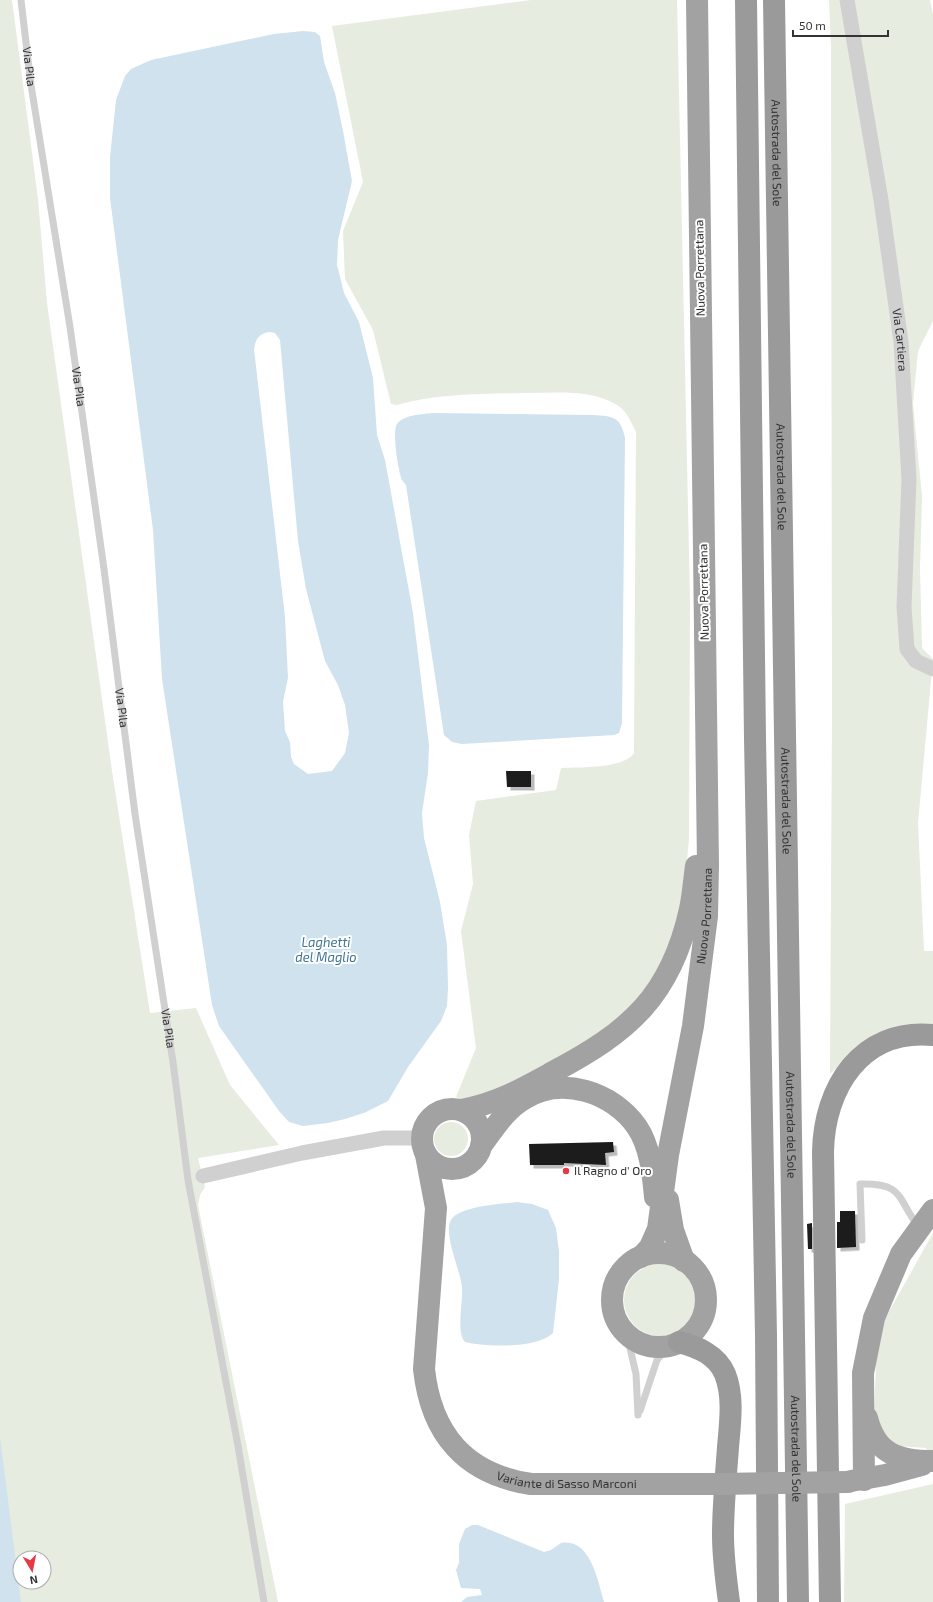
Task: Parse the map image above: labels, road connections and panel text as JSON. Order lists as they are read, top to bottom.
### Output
{
  "streets": {
    "highway": ["Autostrada del Sole", "Nuova Porrettana", "Variante di Sasso Marconi"],
    "street": ["Via Cartiera"],
    "lane": ["Via Pila"]
  },
  "water": ["Laghetti del Maglio"],
  "places": ["Il Ragno d' Oro"],
  "scale_bar": "50 m",
  "north": "bottom"
}
